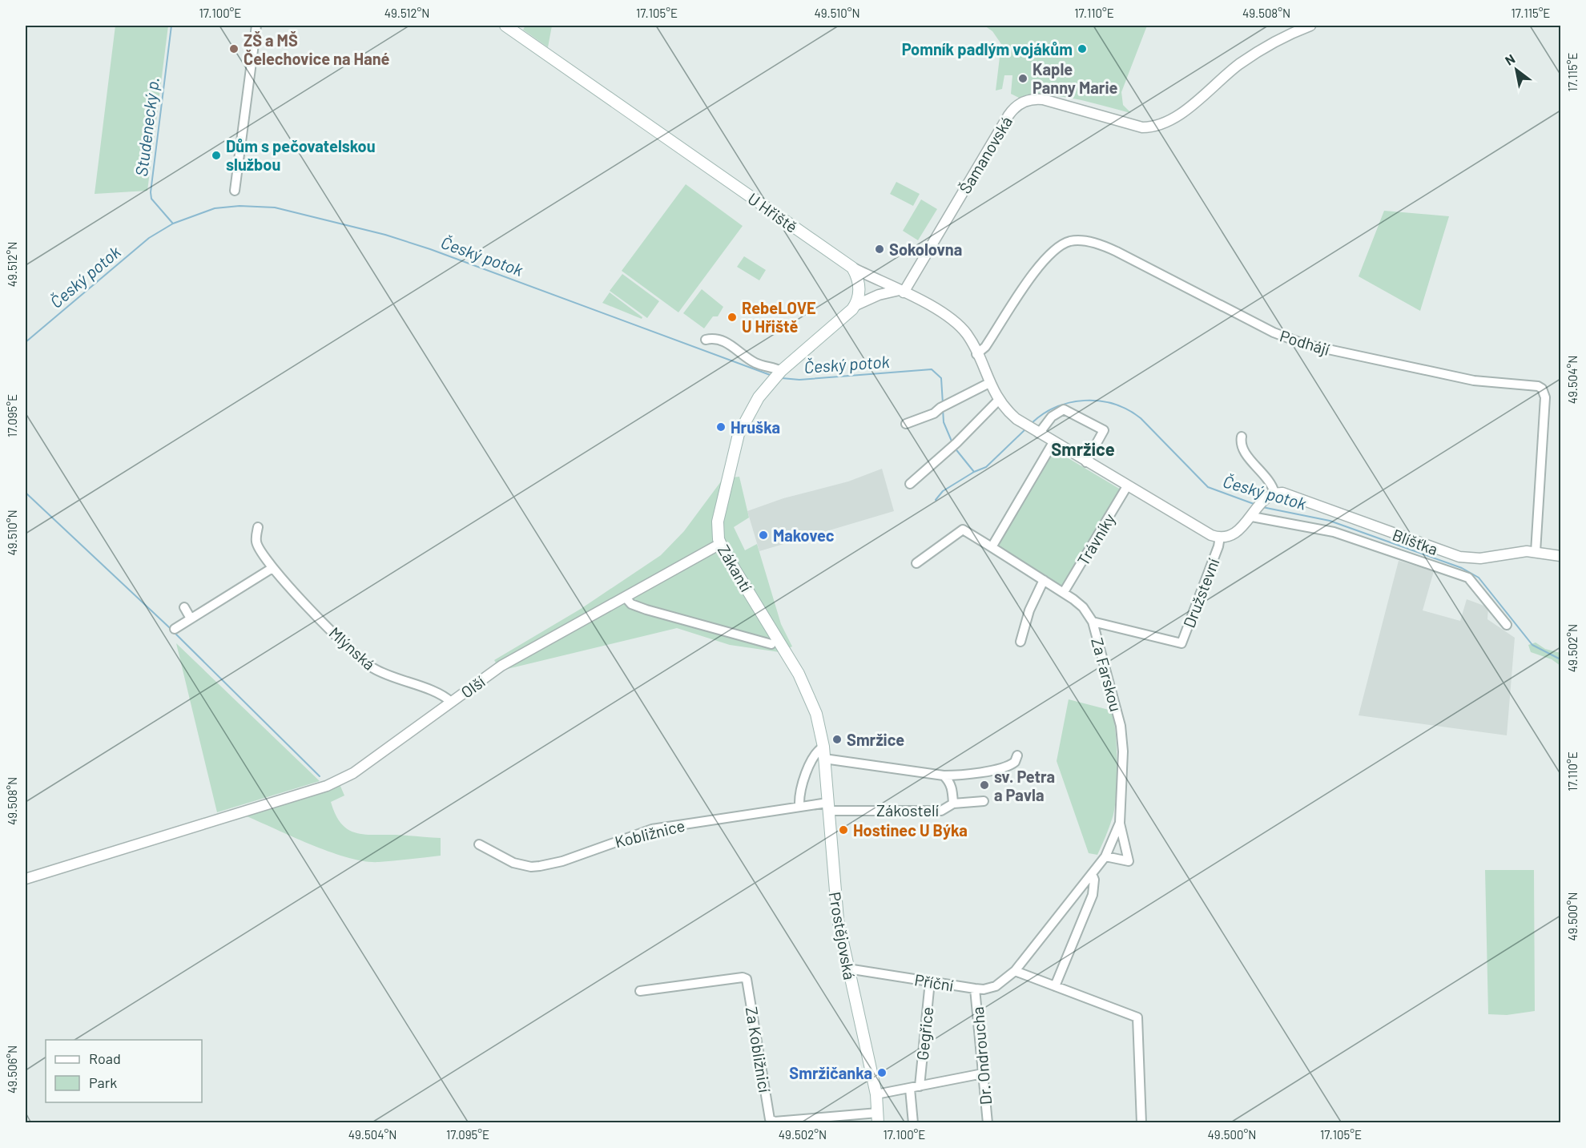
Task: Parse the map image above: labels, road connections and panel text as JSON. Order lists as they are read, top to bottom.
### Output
{
  "streets": {
    "main road": ["U Hřiště", "Zákantí", "Prostějovská"],
    "street": [
      "Šamanovská",
      "Podhájí",
      "Trávníky",
      "Blíšťka",
      "Družstevní",
      "Mlýnská",
      "Za Farskou",
      "Olší",
      "Zákostelí",
      "Kobližnice",
      "Příční",
      "Gegřice",
      "Za Kobližnicí",
      "Dr. Ondroucha"
    ]
  },
  "crossings": [
    ["Podhájí", "Blíšťka"],
    ["Trávníky", "Za Farskou"],
    ["Zákantí", "Olší"],
    ["Zákantí", "Prostějovská"],
    ["Družstevní", "Za Farskou"],
    ["Mlýnská", "Olší"],
    ["Za Farskou", "Příční"],
    ["Zákostelí", "Kobližnice"],
    ["Zákostelí", "Prostějovská"],
    ["Kobližnice", "Prostějovská"],
    ["Prostějovská", "Příční"],
    ["Prostějovská", "Gegřice"],
    ["Prostějovská", "Za Kobližnicí"],
    ["Příční", "Gegřice"],
    ["Příční", "Dr. Ondroucha"],
    ["Gegřice", "Dr. Ondroucha"]
  ],
  "districts": ["Smržice"],
  "water": ["Studenecký p.", "Český potok"],
  "places": [
    "ZŠ a MŠ Čelechovice na Hané",
    "Pomník padlým vojákům",
    "Kaple Panny Marie",
    "Dům s pečovatelskou službou",
    "Sokolovna",
    "RebeLOVE U Hřiště",
    "Hruška",
    "Makovec",
    "Smržice",
    "sv. Petra a Pavla",
    "Hostinec U Býka",
    "Smržičanka"
  ],
  "legend": ["Road", "Park"],
  "north": "top left",
  "coordinates": [
    "17.100°E",
    "49.512°N",
    "17.105°E",
    "49.510°N",
    "17.110°E",
    "49.508°N",
    "17.115°E",
    "49.504°N",
    "17.095°E",
    "49.502°N",
    "49.500°N",
    "49.506°N"
  ]
}
